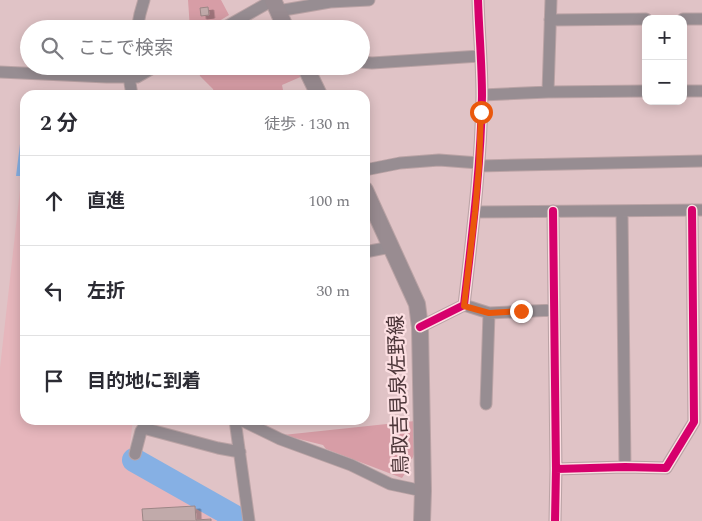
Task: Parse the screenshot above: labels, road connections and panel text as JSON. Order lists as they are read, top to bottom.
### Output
{
  "streets": {
    "main road": ["鳥取吉見泉佐野線"]
  },
  "page": {
    "map_buttons": ["+", "−"],
    "search": "ここで検索",
    "heading": ["2 分", "徒歩 · 130 m"],
    "list": [
      ["直進", "100 m"],
      ["左折", "30 m"],
      "目的地に到着"
    ]
  }
}
